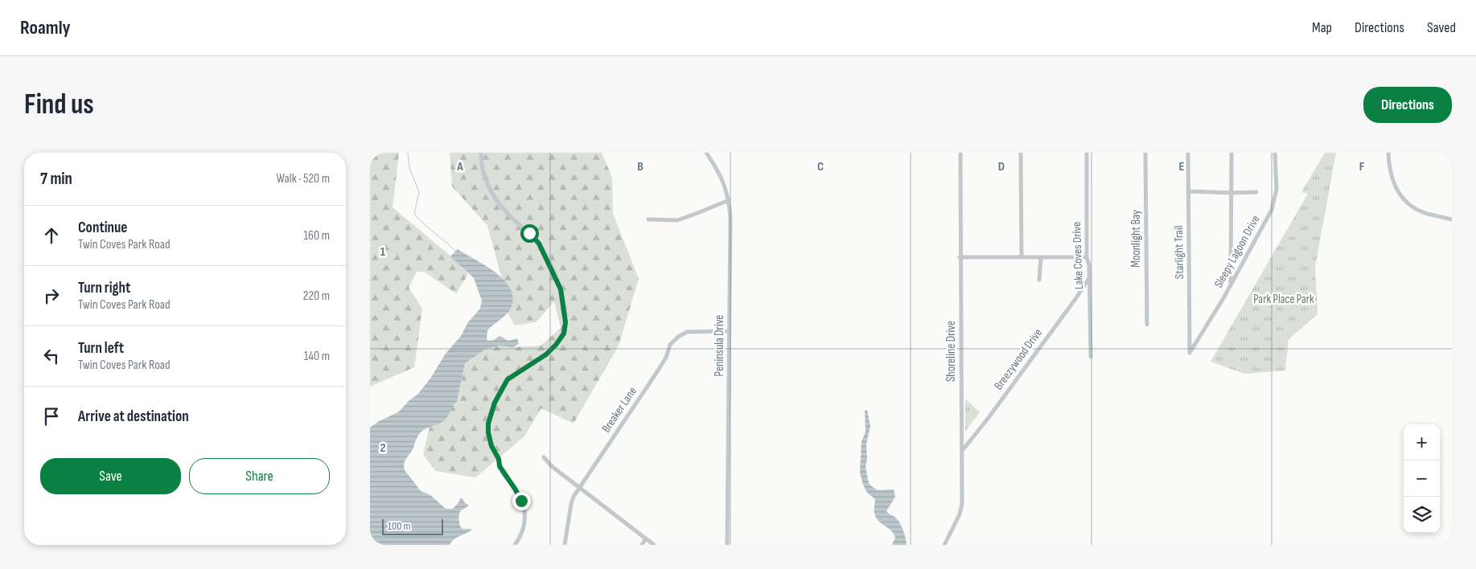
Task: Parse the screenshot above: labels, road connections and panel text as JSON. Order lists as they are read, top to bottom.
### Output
{
  "streets": {
    "street": [
      "Moonlight Bay",
      "Sleepy Lagoon Drive",
      "Starlight Trail",
      "Lake Coves Drive",
      "Peninsula Drive",
      "Shoreline Drive",
      "Breezywood Drive",
      "Breaker Lane"
    ]
  },
  "crossings": [
    ["Sleepy Lagoon Drive", "Starlight Trail"],
    ["Lake Coves Drive", "Breezywood Drive"],
    ["Peninsula Drive", "Breaker Lane"],
    ["Shoreline Drive", "Breezywood Drive"]
  ],
  "parks": ["Park Place Park"],
  "scale_bar": "100 m",
  "page": {
    "header": "Roamly",
    "nav": ["Map", "Directions", "Saved"],
    "buttons": [
      "Directions",
      ["Save", "Share"]
    ],
    "title": "Find us",
    "heading": ["7 min", "Walk · 520 m"],
    "list": [
      ["Continue", "Twin Coves Park Road", "160 m"],
      ["Turn right", "Twin Coves Park Road", "220 m"],
      ["Turn left", "Twin Coves Park Road", "140 m"],
      "Arrive at destination"
    ],
    "map_buttons": ["+", "−"],
    "scale": "100 m"
  },
  "grid": {
    "columns": [
      "A",
      "B",
      "C",
      "D",
      "E",
      "F"
    ],
    "rows": ["1", "2"]
  }
}
